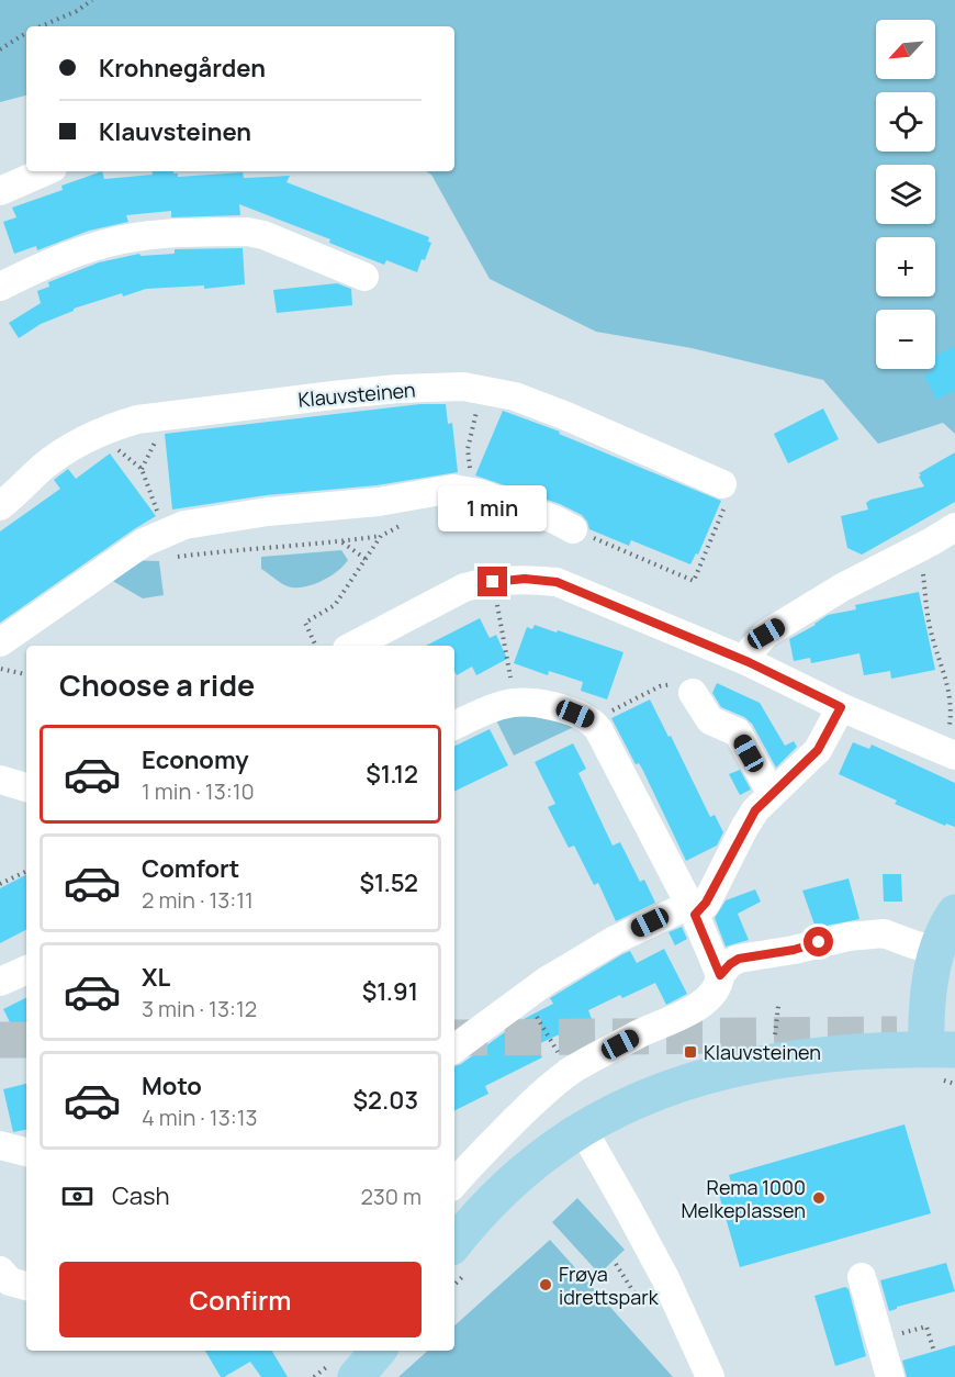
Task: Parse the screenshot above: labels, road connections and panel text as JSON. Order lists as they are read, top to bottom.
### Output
{
  "streets": {
    "street": ["Klauvsteinen"]
  },
  "places": {
    "transit": ["Klauvsteinen"],
    "other": ["Rema 1000 Melkeplassen", "Frøya idrettspark"]
  },
  "north": "bottom left",
  "page": {
    "map_buttons": ["+", "−"],
    "banner": ["Krohnegården", "Klauvsteinen"],
    "bubble": "1 min",
    "heading": "Choose a ride",
    "list": [
      {
        "name": "Economy",
        "note": "1 min · 13:10",
        "value": "$1.12"
      },
      {
        "name": "Comfort",
        "note": "2 min · 13:11",
        "value": "$1.52"
      },
      {
        "name": "XL",
        "note": "3 min · 13:12",
        "value": "$1.91"
      },
      {
        "name": "Moto",
        "note": "4 min · 13:13",
        "value": "$2.03"
      }
    ],
    "pay": ["Cash", "230 m"],
    "buttons": "Confirm"
  }
}
